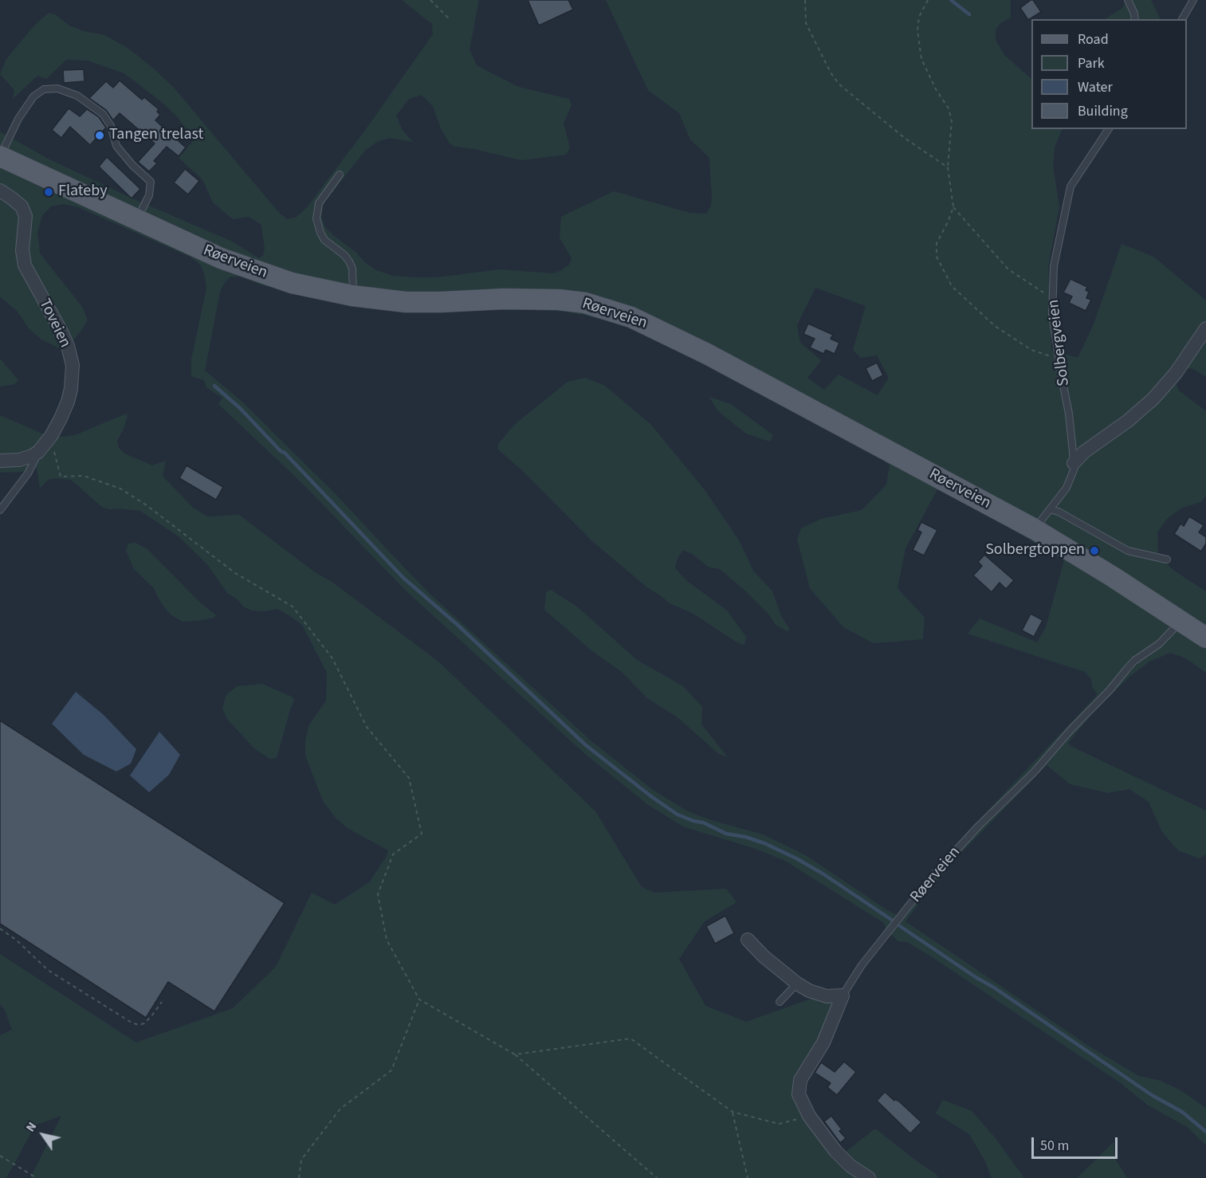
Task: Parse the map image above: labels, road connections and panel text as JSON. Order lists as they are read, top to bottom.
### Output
{
  "streets": {
    "main road": ["Røerveien"],
    "street": ["Toveien"],
    "lane": ["Solbergveien"]
  },
  "crossings": [
    ["Røerveien", "Solbergveien"]
  ],
  "places": ["Tangen trelast", "Flateby", "Solbergtoppen"],
  "legend": [
    "Road",
    "Park",
    "Water",
    "Building"
  ],
  "scale_bar": "50 m",
  "north": "top left"
}
